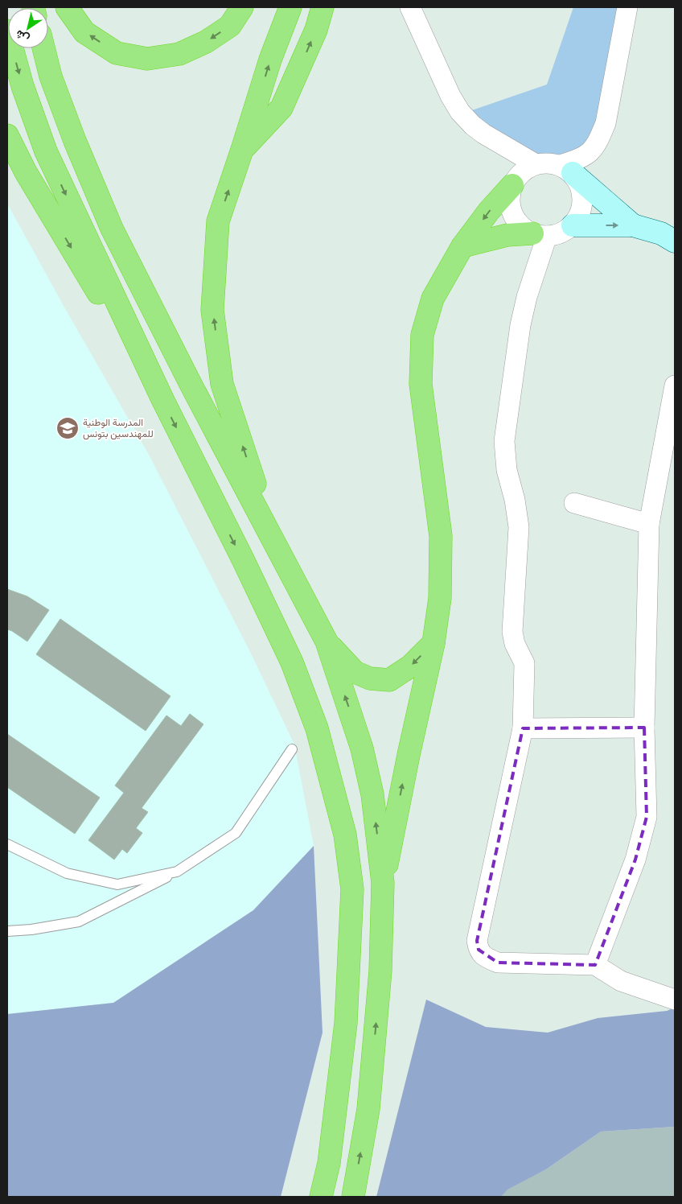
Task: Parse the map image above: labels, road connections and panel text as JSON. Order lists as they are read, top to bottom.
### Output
{
  "places": {
    "school or university": ["المدرسة الوطنية للمهندسين بتونس"]
  },
  "north": "bottom left"
}
